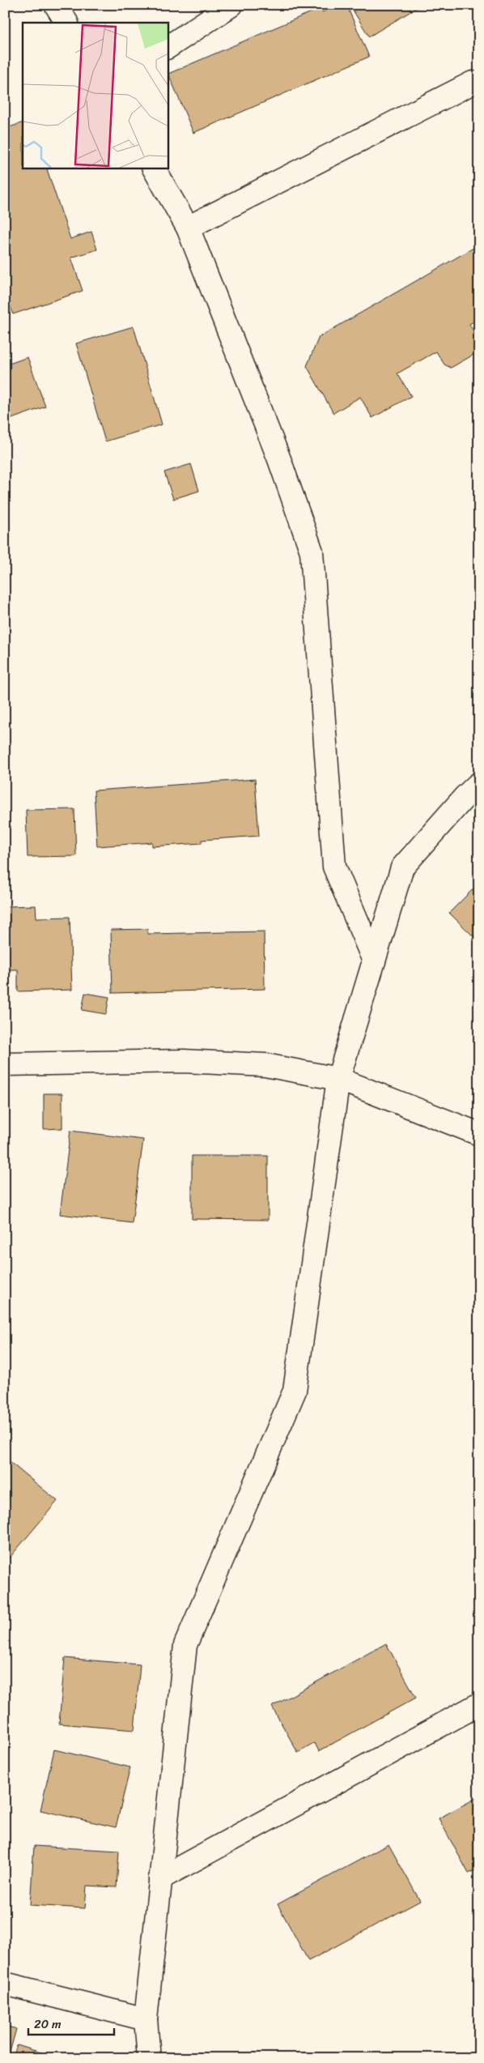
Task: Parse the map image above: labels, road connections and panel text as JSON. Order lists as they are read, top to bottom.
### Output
{
  "scale_bar": "20 m"
}
